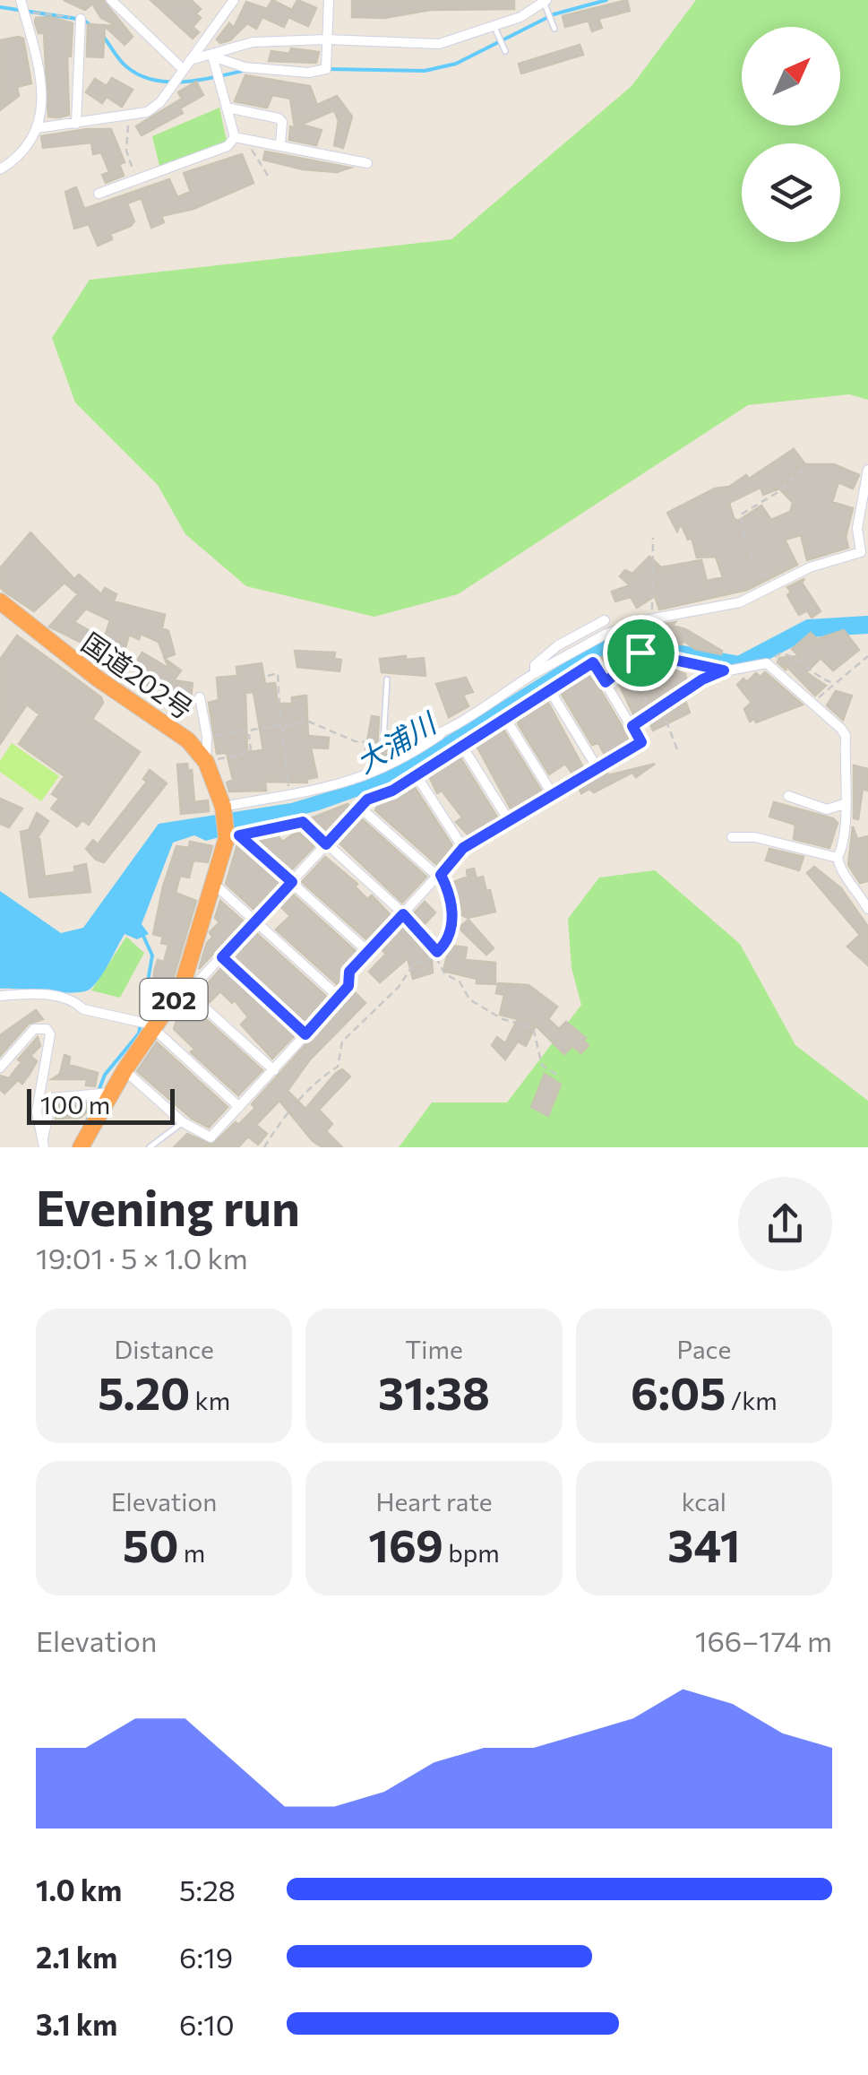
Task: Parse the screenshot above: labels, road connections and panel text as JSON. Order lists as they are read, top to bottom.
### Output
{
  "streets": {
    "highway": ["国道202号", "202"]
  },
  "crossings": [
    ["国道202号", "202"]
  ],
  "water": ["大浦川"],
  "scale_bar": "100 m",
  "north": "top right",
  "page": {
    "scale": "100 m",
    "heading": ["Evening run", "19:01 · 5 × 1.0 km"],
    "stats": [
      ["Distance", "5.20 km"],
      ["Time", "31:38"],
      ["Pace", "6:05 /km"],
      ["Elevation", "50 m"],
      ["Heart rate", "169 bpm"],
      ["kcal", "341"]
    ],
    "chart": ["Elevation", "166–174 m"],
    "list": [
      {
        "name": "1.0 km",
        "note": "5:28"
      },
      {
        "name": "2.1 km",
        "note": "6:19"
      },
      {
        "name": "3.1 km",
        "note": "6:10"
      }
    ]
  }
}
